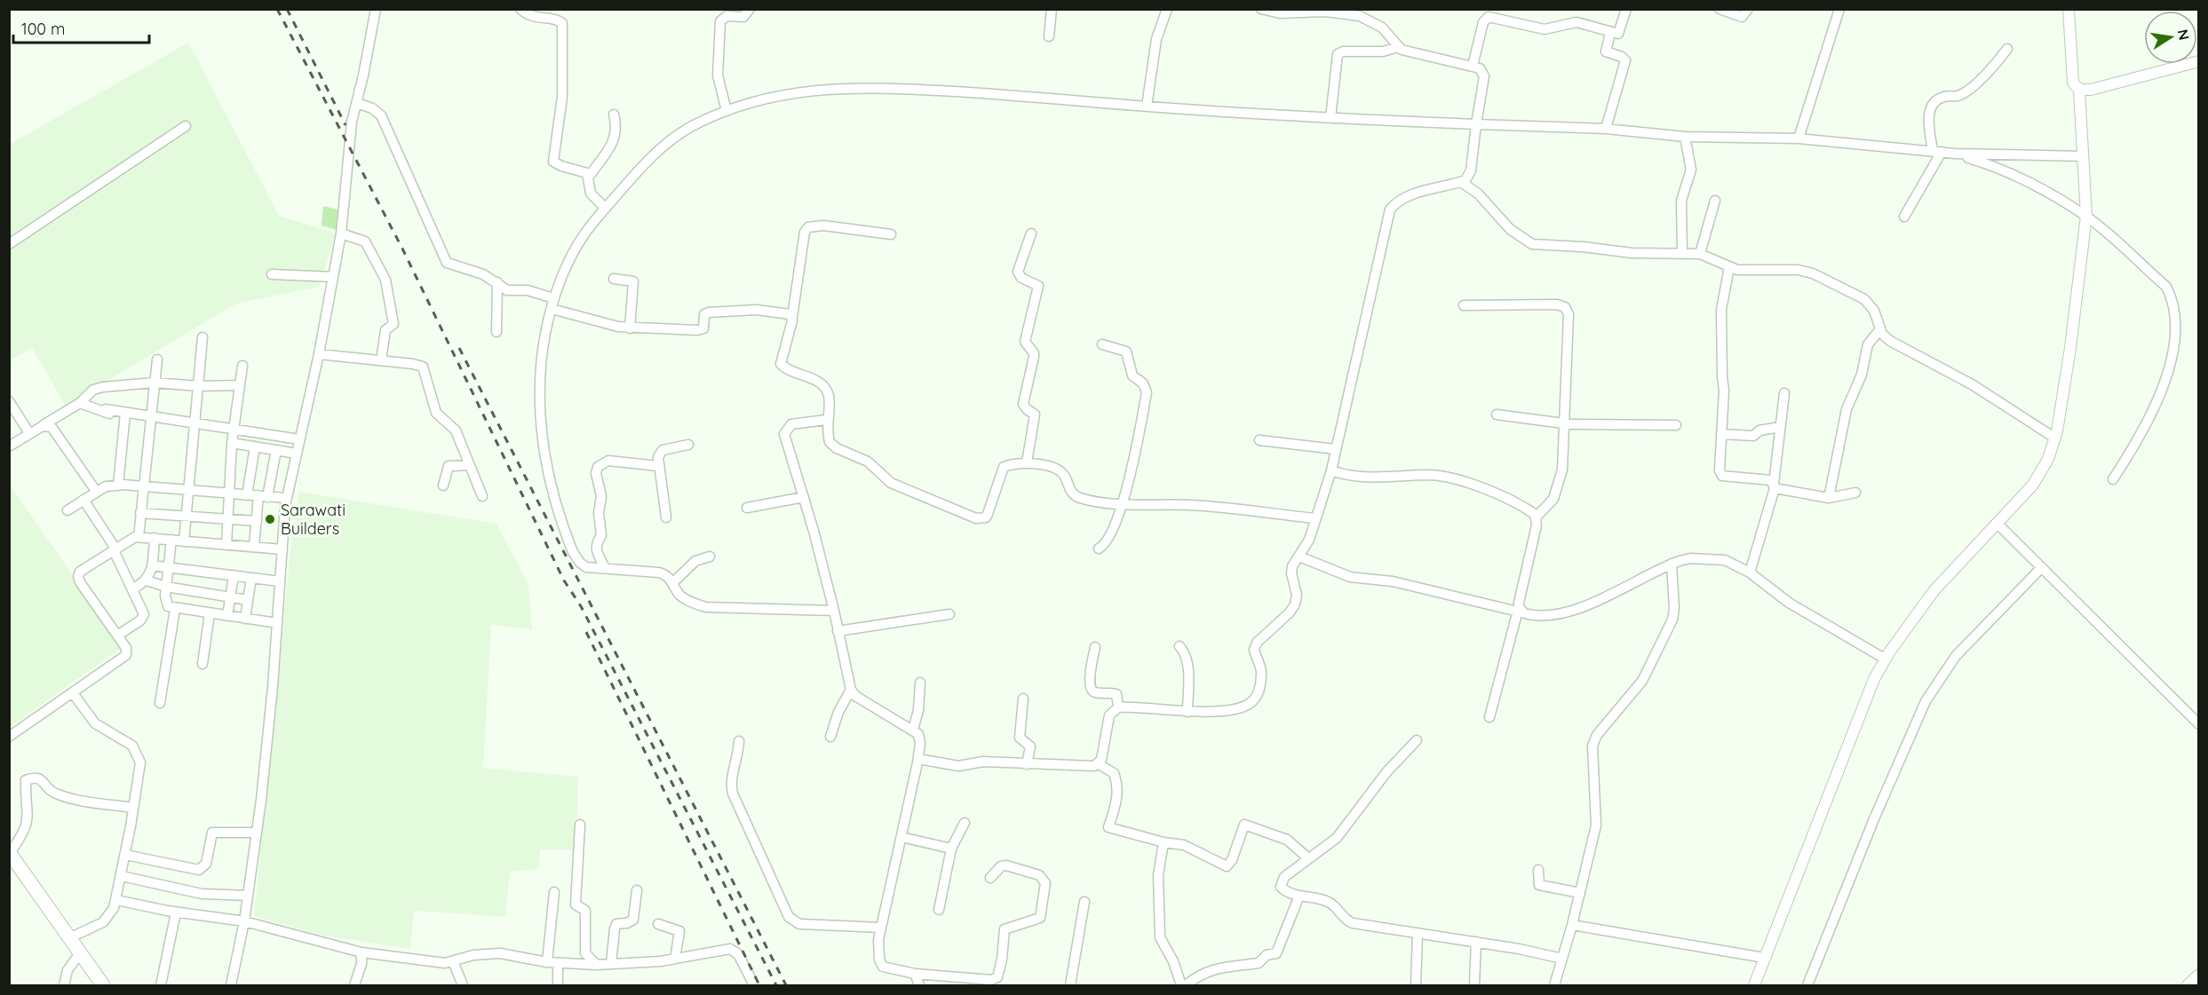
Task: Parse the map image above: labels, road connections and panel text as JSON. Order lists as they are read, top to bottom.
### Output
{
  "places": ["Sarawati Builders"],
  "scale_bar": "100 m",
  "north": "right"
}
